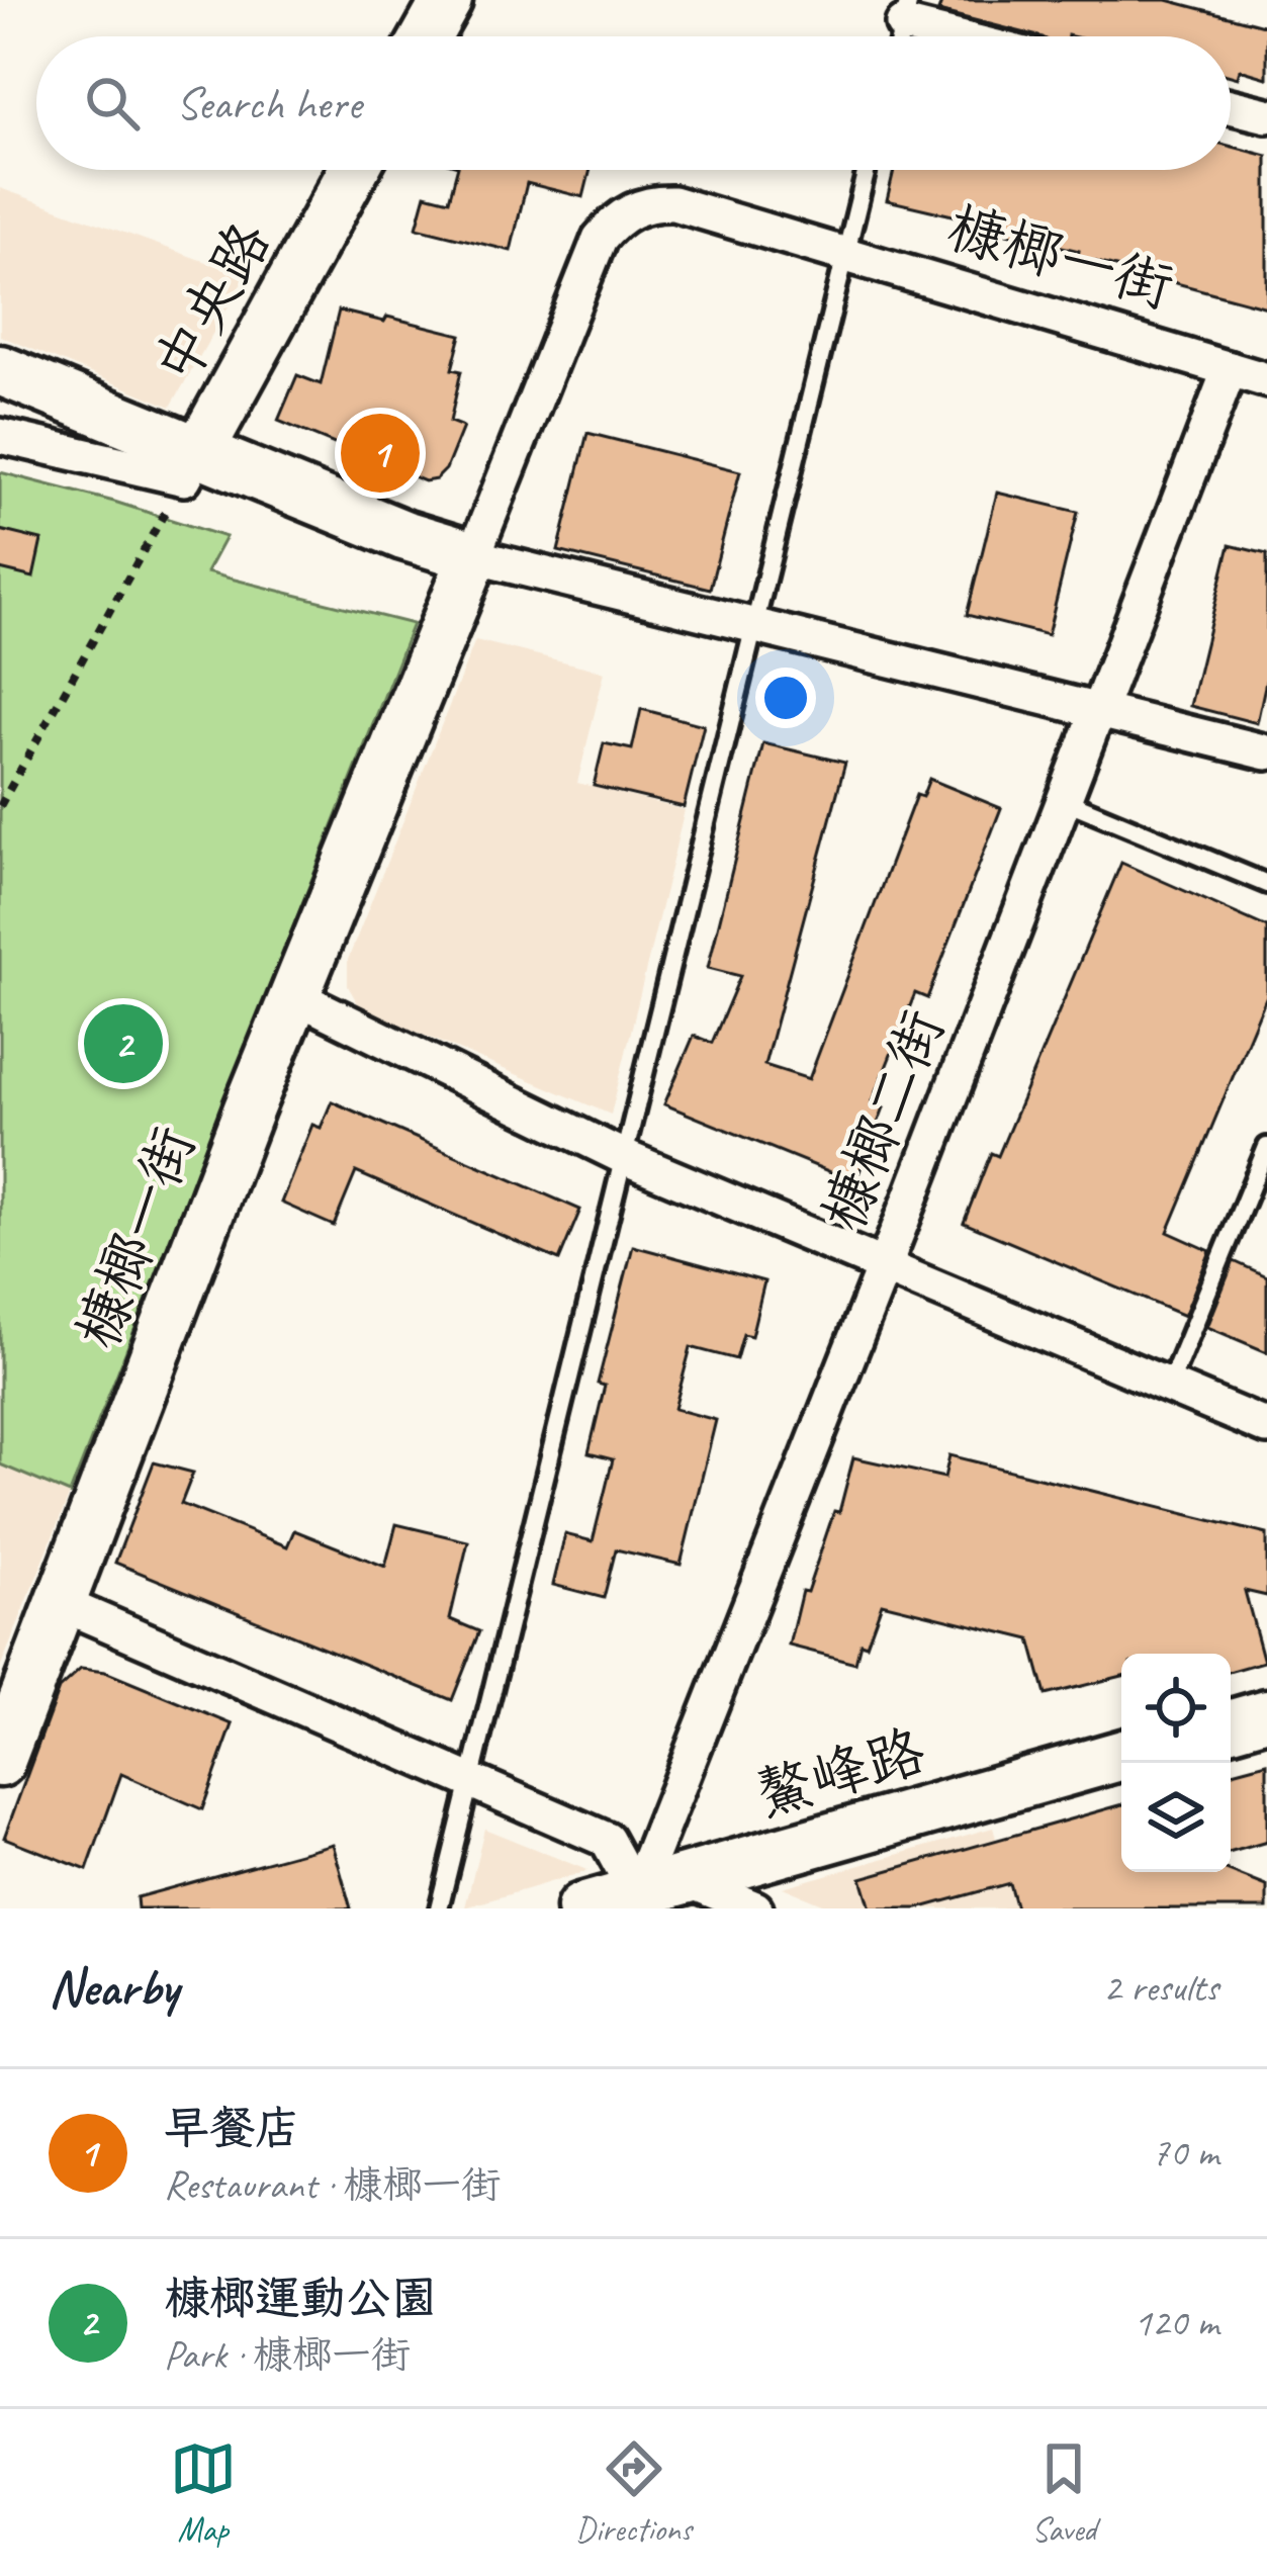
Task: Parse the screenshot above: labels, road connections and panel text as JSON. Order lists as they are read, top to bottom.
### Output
{
  "streets": {
    "street": [
      "槺榔一街",
      "中央路",
      "槺榔二街",
      "鰲峰路"
    ]
  },
  "crossings": [
    ["槺榔一街", "槺榔二街"],
    ["槺榔二街", "鰲峰路"]
  ],
  "page": {
    "search": "Search here",
    "pins": ["1", "2"],
    "heading": ["Nearby", "2 results"],
    "list": [
      {
        "mark": "1",
        "name": "早餐店",
        "note": "Restaurant · 槺榔一街",
        "value": "70 m"
      },
      {
        "mark": "2",
        "name": "槺榔運動公園",
        "note": "Park · 槺榔一街",
        "value": "120 m"
      }
    ],
    "nav": ["Map", "Directions", "Saved"]
  }
}
